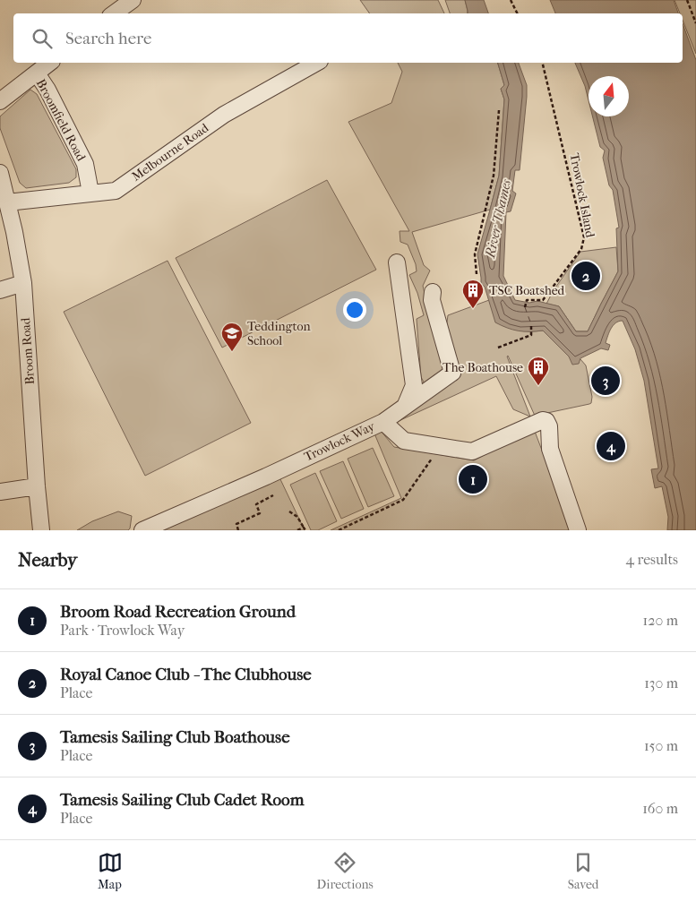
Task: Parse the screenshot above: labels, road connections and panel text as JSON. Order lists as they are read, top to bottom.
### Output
{
  "streets": {
    "street": [
      "Broomfield Road",
      "Melbourne Road",
      "Broom Road",
      "Trowlock Way"
    ],
    "path": ["Trowlock Island"]
  },
  "crossings": [
    ["Broomfield Road", "Melbourne Road"],
    ["Melbourne Road", "Broom Road"]
  ],
  "water": ["River Thames"],
  "places": {
    "building": ["TSC Boatshed", "The Boathouse"],
    "school or university": ["Teddington School"]
  },
  "north": "top",
  "page": {
    "search": "Search here",
    "pins": [
      "2",
      "3",
      "4",
      "1"
    ],
    "heading": ["Nearby", "4 results"],
    "list": [
      {
        "mark": "1",
        "name": "Broom Road Recreation Ground",
        "note": "Park · Trowlock Way",
        "value": "120 m"
      },
      {
        "mark": "2",
        "name": "Royal Canoe Club - The Clubhouse",
        "note": "Place",
        "value": "130 m"
      },
      {
        "mark": "3",
        "name": "Tamesis Sailing Club Boathouse",
        "note": "Place",
        "value": "150 m"
      },
      {
        "mark": "4",
        "name": "Tamesis Sailing Club Cadet Room",
        "note": "Place",
        "value": "160 m"
      }
    ],
    "nav": ["Map", "Directions", "Saved"]
  }
}
